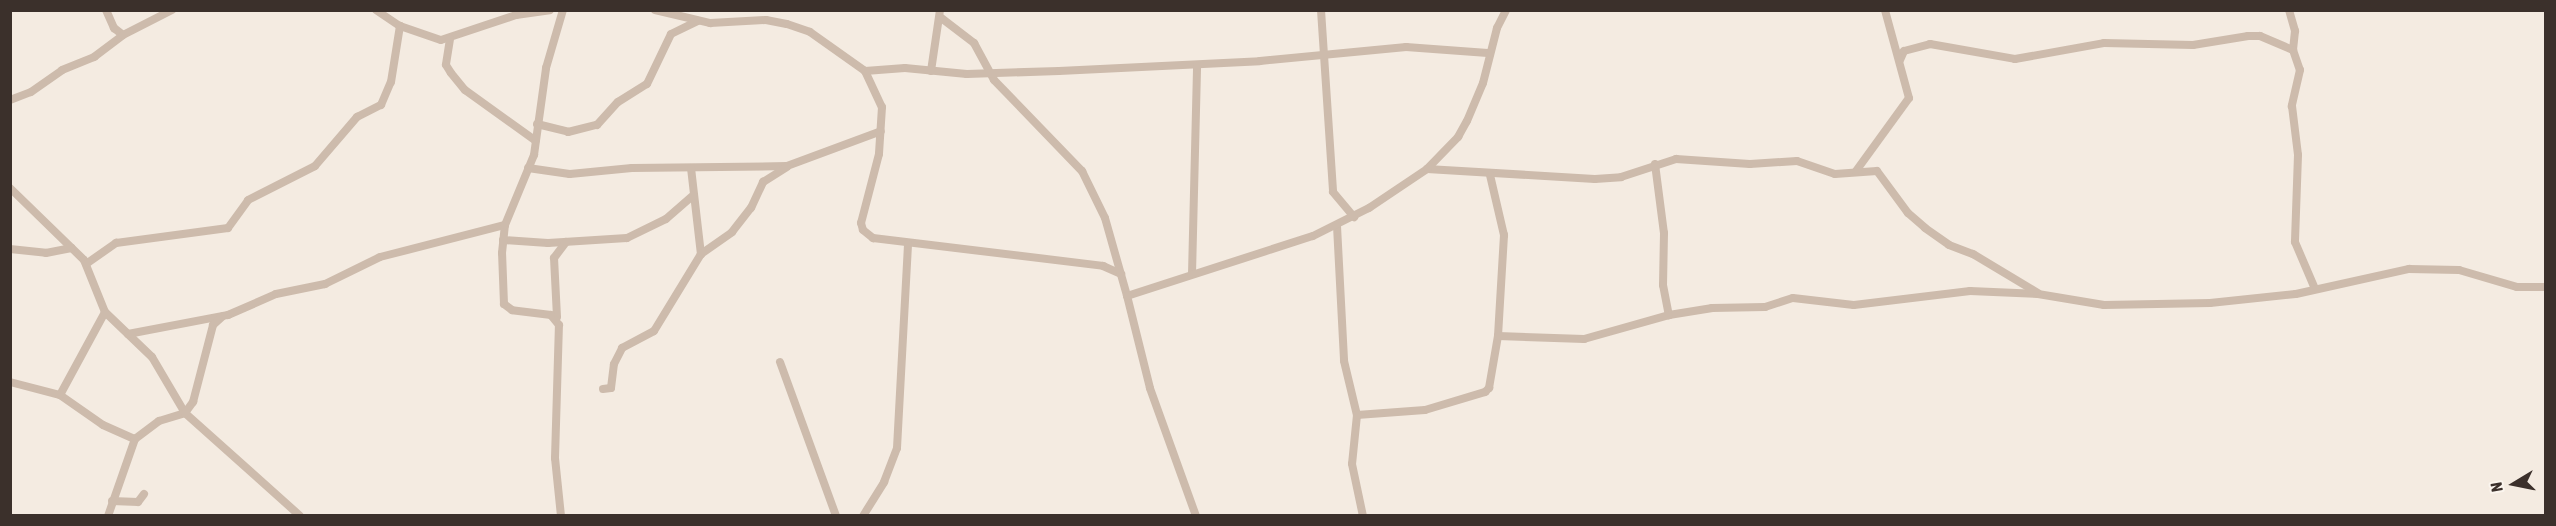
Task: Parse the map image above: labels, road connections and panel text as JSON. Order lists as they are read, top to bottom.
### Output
{
  "north": "left"
}
